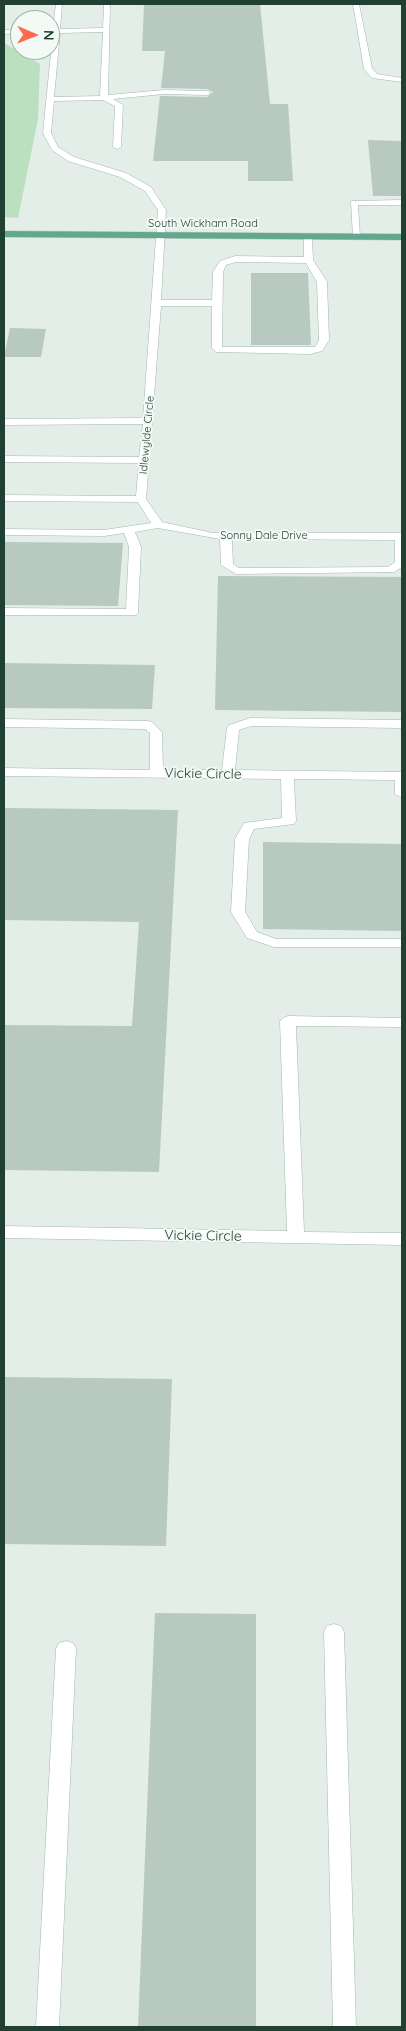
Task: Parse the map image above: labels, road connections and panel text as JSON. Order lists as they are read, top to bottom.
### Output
{
  "streets": {
    "main road": ["South Wickham Road"],
    "street": ["Idlewylde Circle", "Sonny Dale Drive", "Vickie Circle"]
  },
  "crossings": [
    ["South Wickham Road", "Idlewylde Circle"]
  ],
  "north": "right"
}
